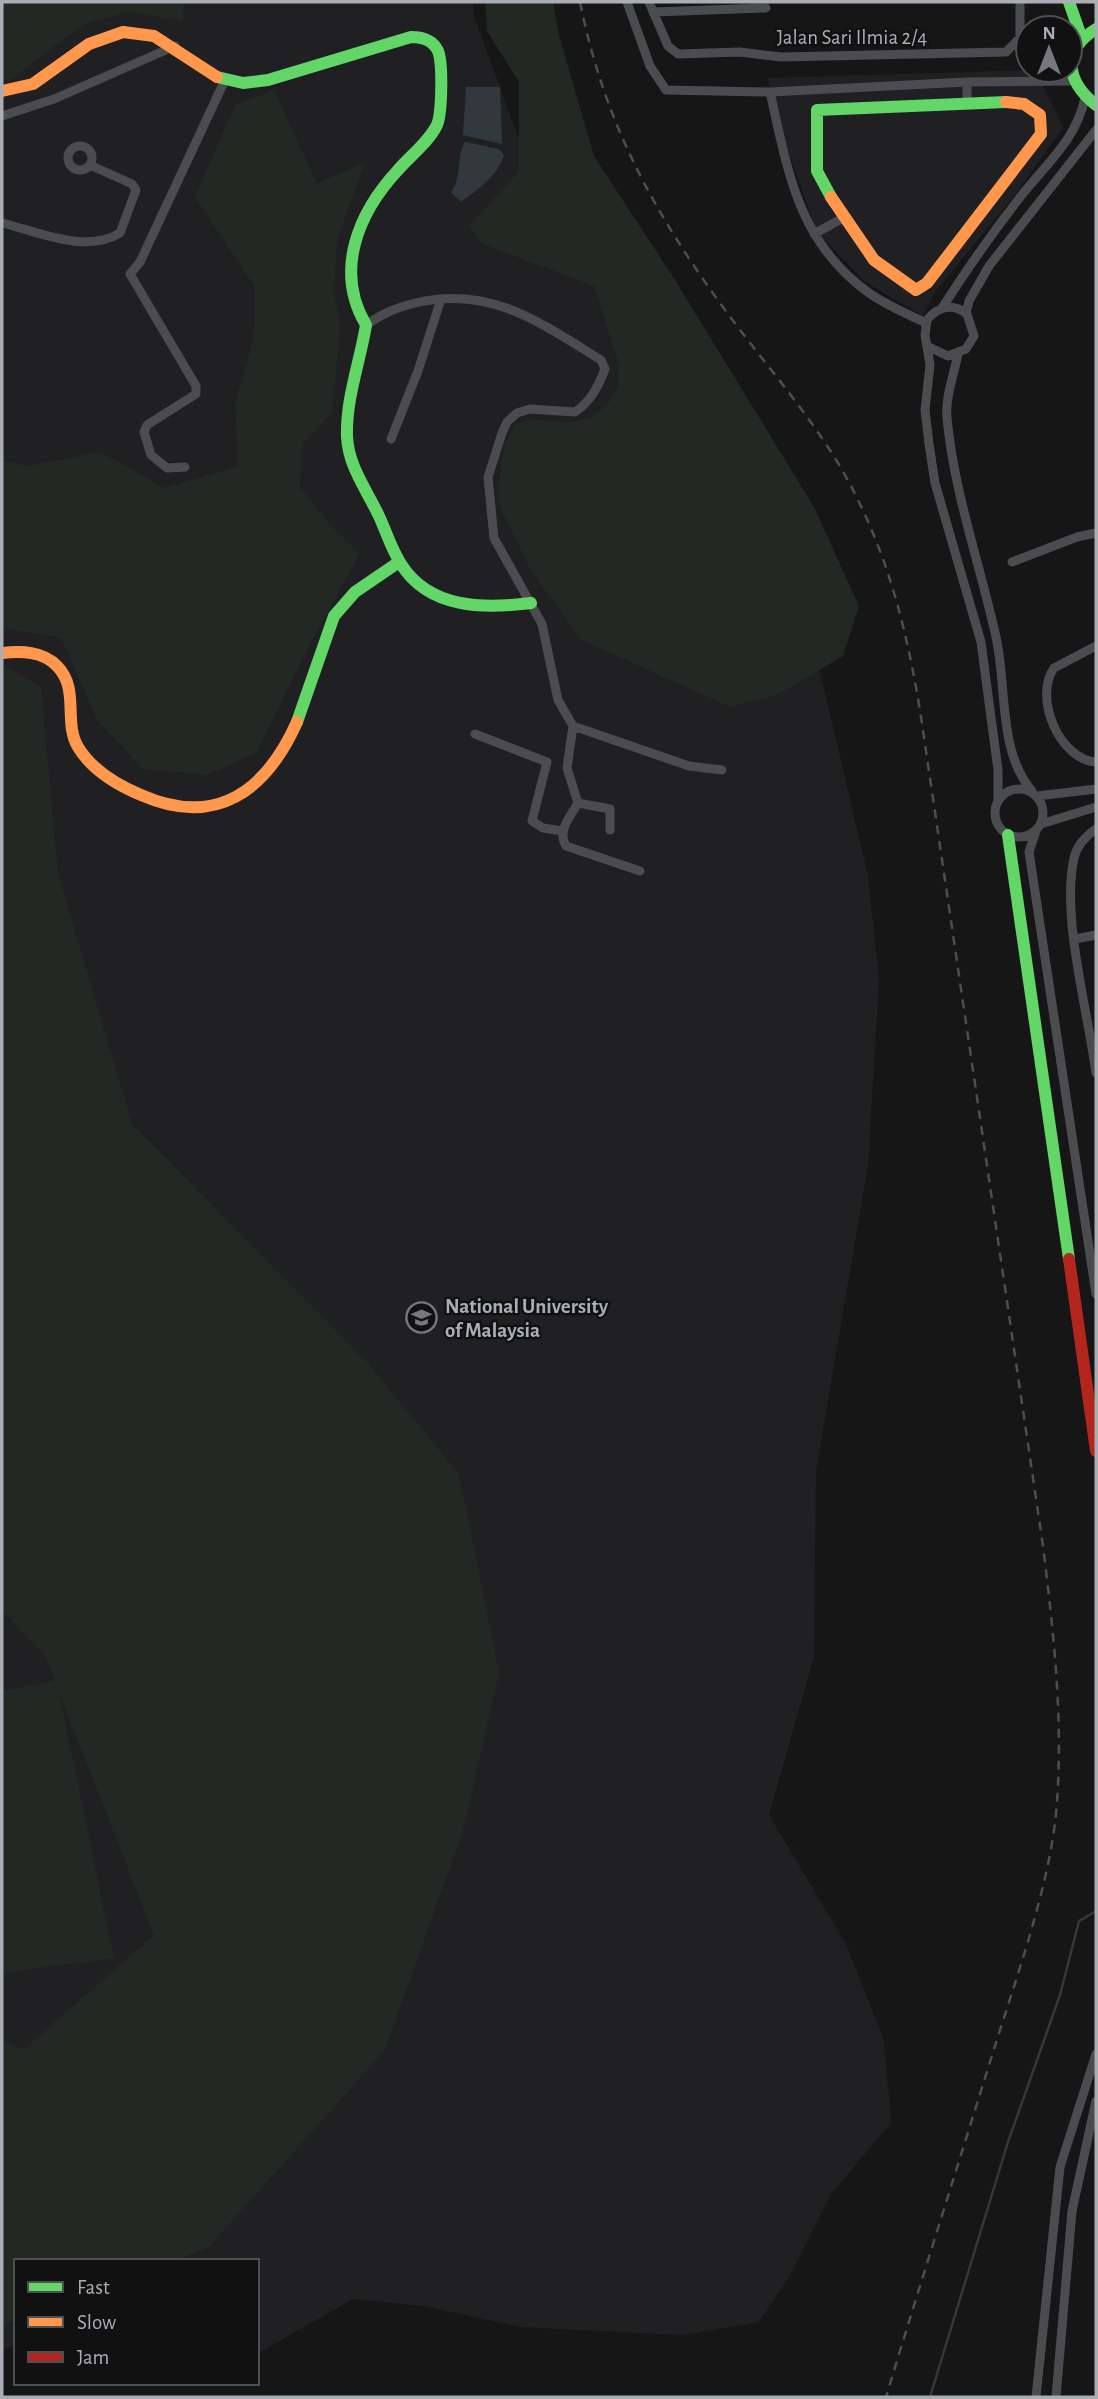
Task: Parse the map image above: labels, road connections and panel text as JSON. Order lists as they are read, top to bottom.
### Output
{
  "streets": {
    "street": ["Jalan Sari Ilmia 2/4"]
  },
  "places": {
    "school or university": ["National University of Malaysia"]
  },
  "legend": ["Fast", "Slow", "Jam"],
  "north": "top"
}
